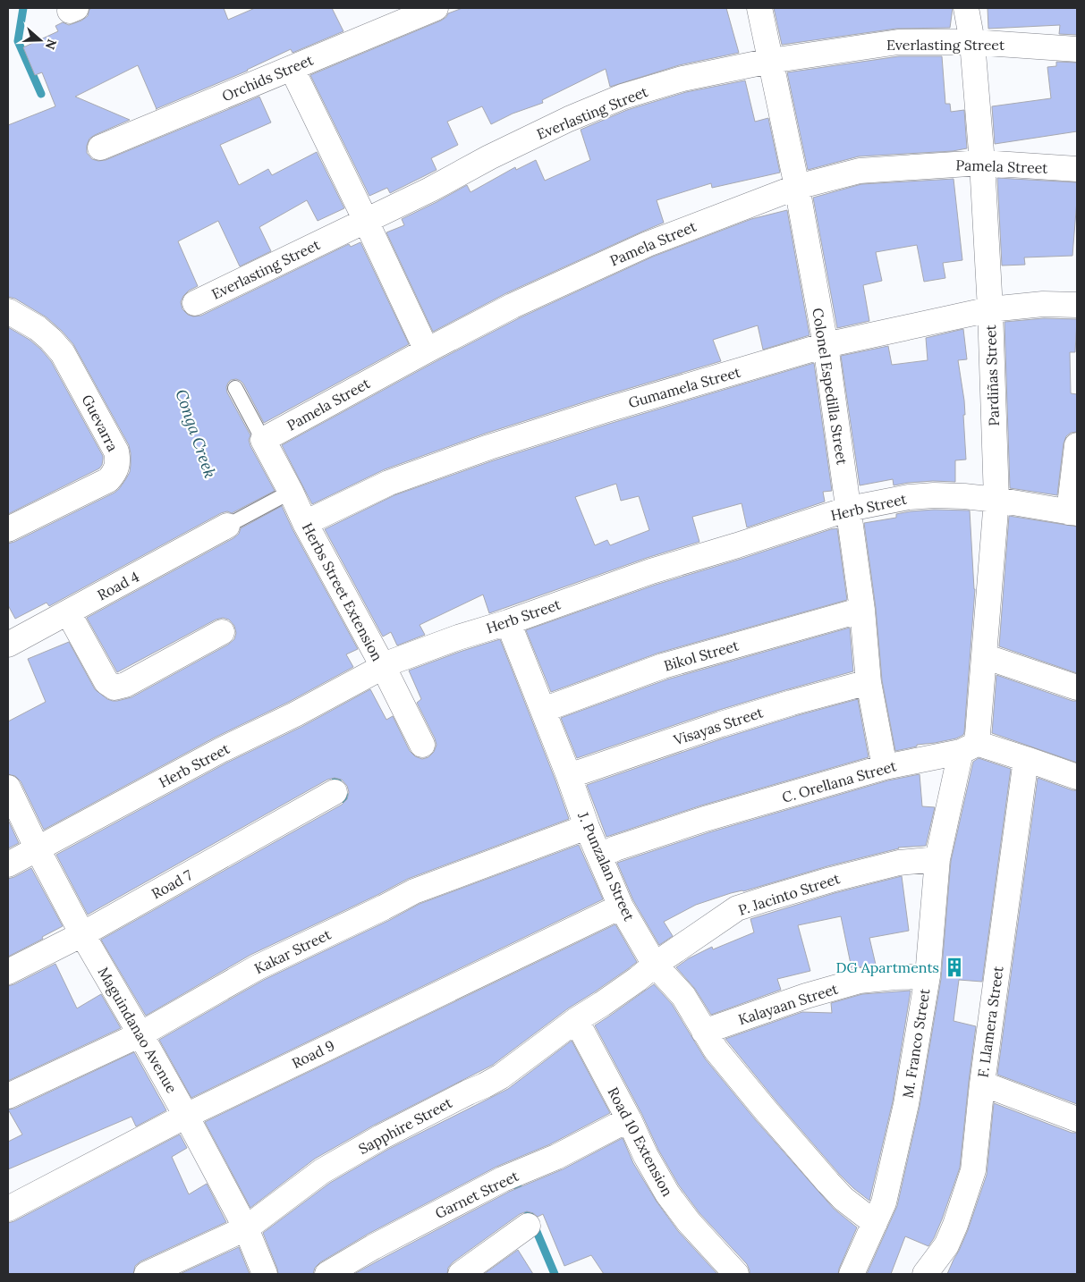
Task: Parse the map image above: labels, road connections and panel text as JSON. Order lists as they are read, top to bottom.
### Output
{
  "streets": {
    "street": [
      "Everlasting Street",
      "Orchids Street",
      "Pamela Street",
      "Pardiñas Street",
      "Colonel Espedilla Street",
      "Gumamela Street",
      "Guevarra",
      "Herb Street",
      "Road 4",
      "Herbs Street Extension",
      "Bikol Street",
      "Visayas Street",
      "C. Orellana Street",
      "J. Punzalan Street",
      "Road 7",
      "P. Jacinto Street",
      "Kakar Street",
      "Kalayaan Street",
      "F. Llamera Street",
      "Maguindanao Avenue",
      "M. Franco Street",
      "Road 9",
      "Sapphire Street",
      "Road 10 Extension",
      "Garnet Street"
    ]
  },
  "crossings": [
    ["Everlasting Street", "Pardiñas Street"],
    ["Everlasting Street", "Colonel Espedilla Street"],
    ["Pamela Street", "Pardiñas Street"],
    ["Pamela Street", "Colonel Espedilla Street"],
    ["Pamela Street", "Herbs Street Extension"],
    ["Pardiñas Street", "Gumamela Street"],
    ["Pardiñas Street", "Herb Street"],
    ["Pardiñas Street", "C. Orellana Street"],
    ["Pardiñas Street", "M. Franco Street"],
    ["Colonel Espedilla Street", "Gumamela Street"],
    ["Colonel Espedilla Street", "Herb Street"],
    ["Colonel Espedilla Street", "Bikol Street"],
    ["Colonel Espedilla Street", "Visayas Street"],
    ["Colonel Espedilla Street", "C. Orellana Street"],
    ["Gumamela Street", "Herbs Street Extension"],
    ["Herb Street", "Herbs Street Extension"],
    ["Herb Street", "J. Punzalan Street"],
    ["Herb Street", "Maguindanao Avenue"],
    ["Bikol Street", "J. Punzalan Street"],
    ["Visayas Street", "J. Punzalan Street"],
    ["C. Orellana Street", "J. Punzalan Street"],
    ["C. Orellana Street", "F. Llamera Street"],
    ["C. Orellana Street", "M. Franco Street"],
    ["J. Punzalan Street", "P. Jacinto Street"],
    ["J. Punzalan Street", "Kakar Street"],
    ["J. Punzalan Street", "Kalayaan Street"],
    ["J. Punzalan Street", "M. Franco Street"],
    ["J. Punzalan Street", "Road 9"],
    ["J. Punzalan Street", "Sapphire Street"],
    ["Road 7", "Maguindanao Avenue"],
    ["P. Jacinto Street", "M. Franco Street"],
    ["P. Jacinto Street", "Sapphire Street"],
    ["Kakar Street", "Maguindanao Avenue"],
    ["Kalayaan Street", "M. Franco Street"],
    ["Maguindanao Avenue", "Road 9"],
    ["Maguindanao Avenue", "Sapphire Street"],
    ["Sapphire Street", "Road 10 Extension"],
    ["Road 10 Extension", "Garnet Street"]
  ],
  "water": ["Conga Creek"],
  "places": {
    "building": ["DG Apartments"]
  },
  "north": "right"
}
